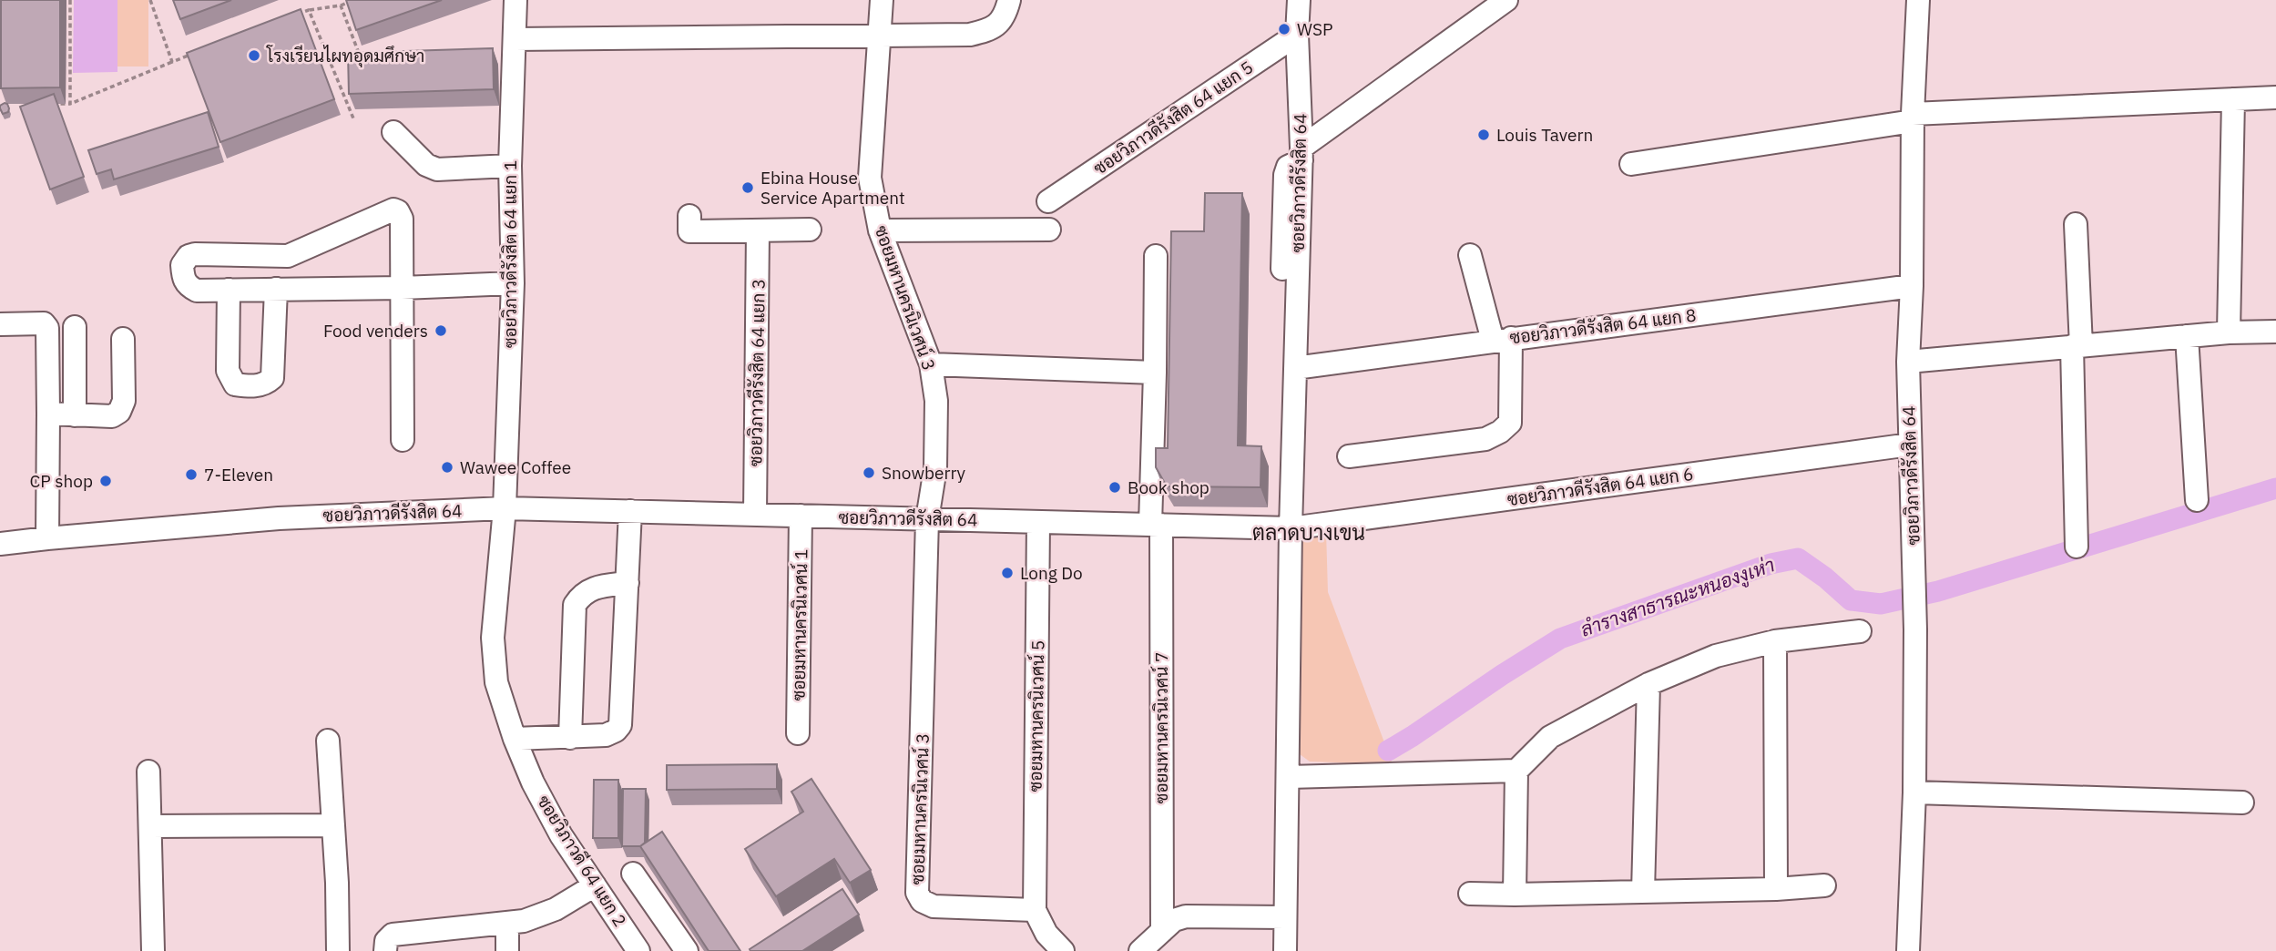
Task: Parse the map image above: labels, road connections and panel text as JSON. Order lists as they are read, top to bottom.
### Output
{
  "streets": {
    "street": [
      "ซอยวิภาวดีรังสิต 64 แยก 5",
      "ซอยวิภาวดีรังสิต 64",
      "ซอยวิภาวดีรังสิต 64 แยก 1",
      "ซอยมหานครนิเวศน์ 3",
      "ซอยวิภาวดีรังสิต 64 แยก 8",
      "ซอยวิภาวดีรังสิต 64 แยก 3",
      "ซอยวิภาวดีรังสิต 64 แยก 6",
      "ซอยมหานครนิเวศน์ 1",
      "ซอยมหานครนิเวศน์ 5",
      "ซอยมหานครนิเวศน์ 7",
      "ซอยวิภาวดี 64 แยก 2"
    ]
  },
  "crossings": [
    ["ซอยวิภาวดีรังสิต 64 แยก 5", "ซอยวิภาวดีรังสิต 64"],
    ["ซอยวิภาวดีรังสิต 64", "ซอยวิภาวดีรังสิต 64 แยก 1"],
    ["ซอยวิภาวดีรังสิต 64", "ซอยมหานครนิเวศน์ 3"],
    ["ซอยวิภาวดีรังสิต 64", "ซอยวิภาวดีรังสิต 64 แยก 8"],
    ["ซอยวิภาวดีรังสิต 64", "ซอยวิภาวดีรังสิต 64 แยก 3"],
    ["ซอยวิภาวดีรังสิต 64", "ซอยวิภาวดีรังสิต 64 แยก 6"],
    ["ซอยวิภาวดีรังสิต 64", "ซอยมหานครนิเวศน์ 1"],
    ["ซอยวิภาวดีรังสิต 64", "ซอยมหานครนิเวศน์ 5"],
    ["ซอยวิภาวดีรังสิต 64", "ซอยมหานครนิเวศน์ 7"],
    ["ซอยวิภาวดีรังสิต 64", "ซอยวิภาวดี 64 แยก 2"],
    ["ซอยวิภาวดีรังสิต 64 แยก 1", "ซอยวิภาวดี 64 แยก 2"],
    ["ซอยมหานครนิเวศน์ 3", "ซอยมหานครนิเวศน์ 5"]
  ],
  "districts": ["ตลาดบางเขน"],
  "water": ["ลำรางสาธารณะหนองงูเห่า"],
  "places": [
    "WSP",
    "โรงเรียนไผทอุดมศึกษา",
    "Louis Tavern",
    "Ebina House Service Apartment",
    "Food venders",
    "Wawee Coffee",
    "Snowberry",
    "7-Eleven",
    "CP shop",
    "Book shop",
    "Long Do"
  ]
}
